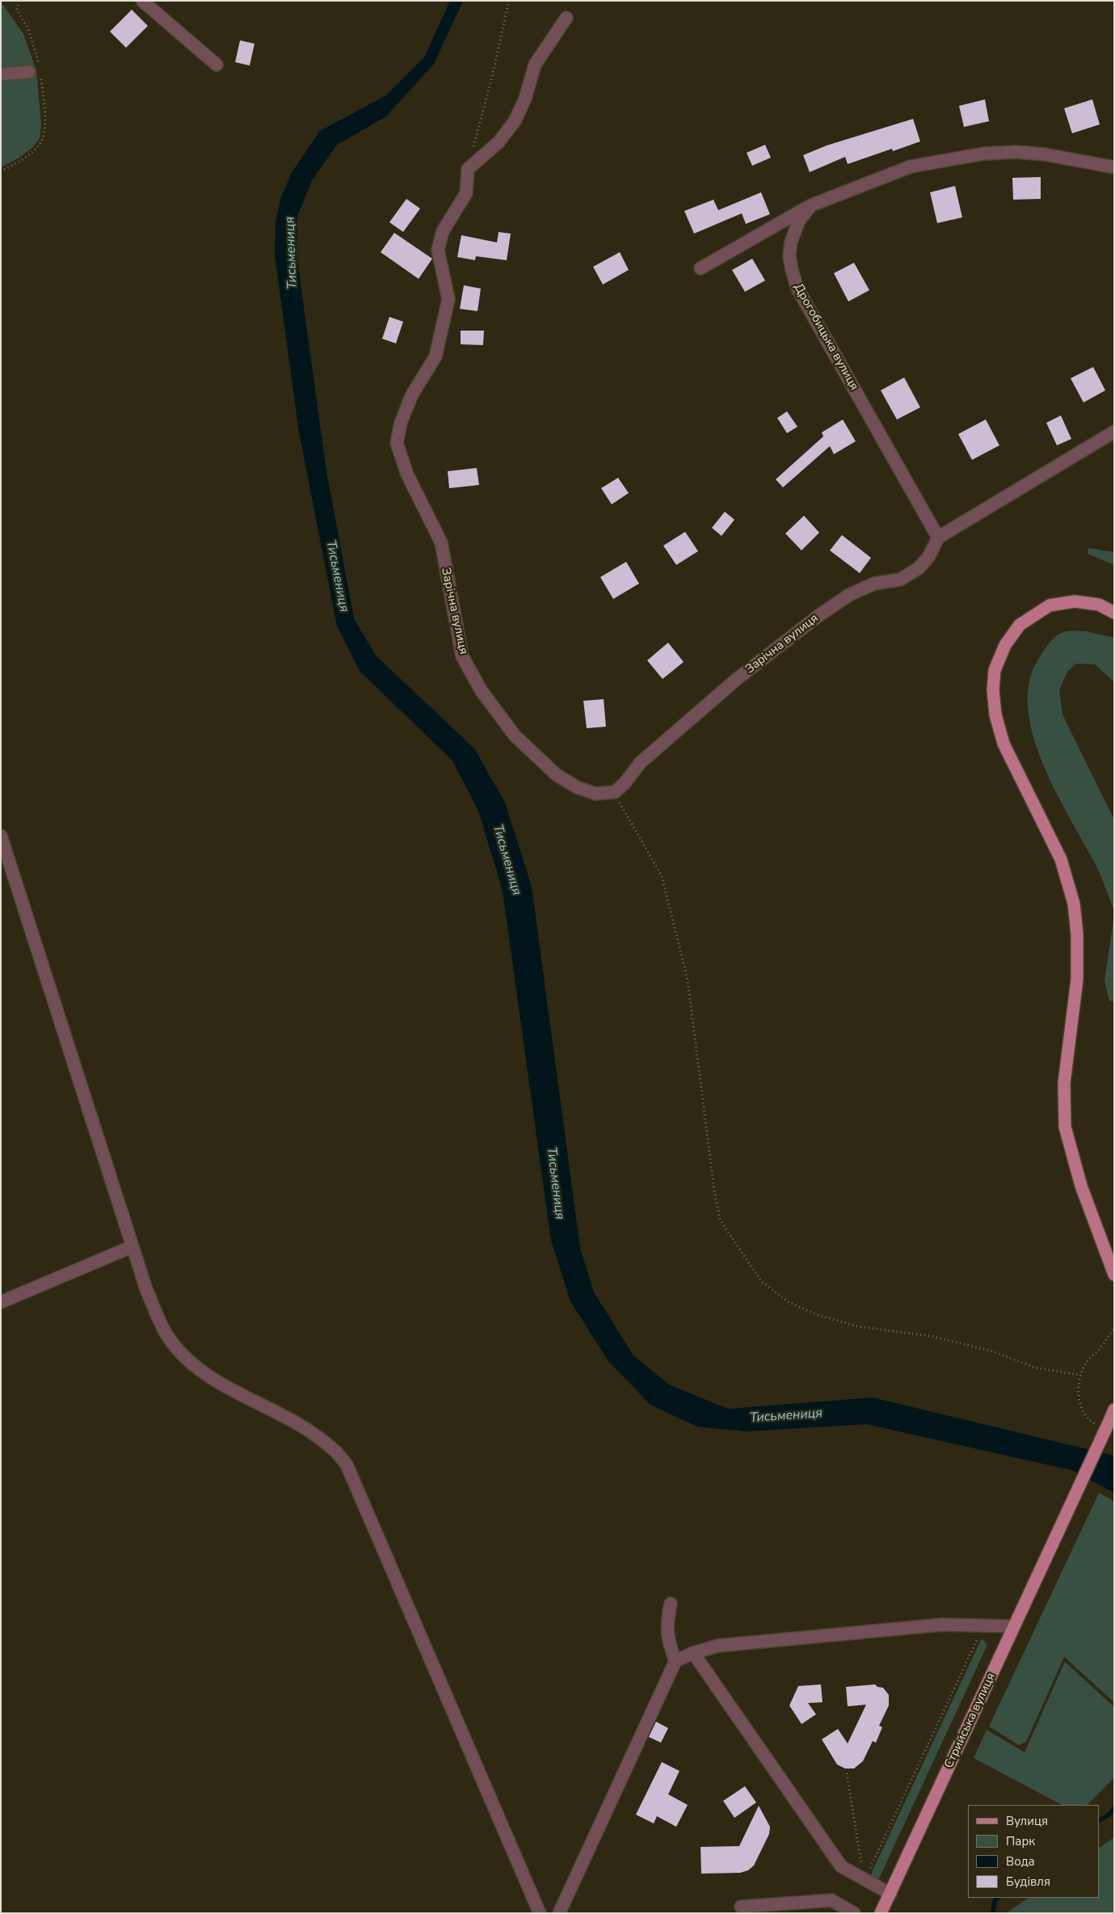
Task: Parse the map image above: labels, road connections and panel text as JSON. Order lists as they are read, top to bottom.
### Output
{
  "streets": {
    "main road": ["Стрийська вулиця"],
    "street": ["Дрогобицька вулиця", "Зарічна вулиця"]
  },
  "crossings": [
    ["Дрогобицька вулиця", "Зарічна вулиця"]
  ],
  "water": ["Тисьмениця"],
  "legend": [
    "Вулиця",
    "Парк",
    "Вода",
    "Будівля"
  ]
}
